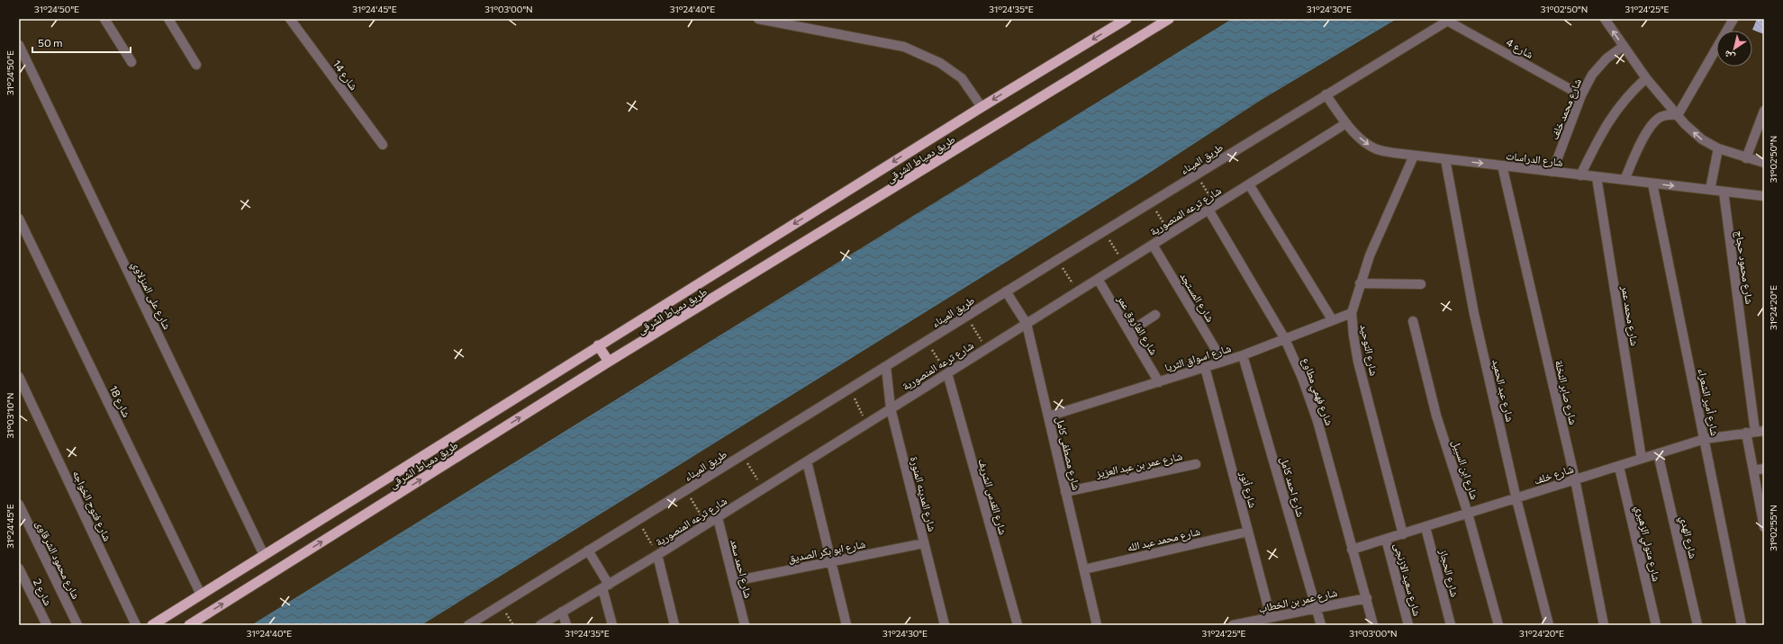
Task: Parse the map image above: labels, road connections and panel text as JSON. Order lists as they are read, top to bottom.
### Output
{
  "streets": {
    "highway": ["طريق دمياط الشرقى"],
    "street": [
      "شارع 4",
      "شارع 14",
      "شارع محمد خلف",
      "طريق الميناء",
      "شارع الدراسات",
      "شارع ترعه المنصورية",
      "شارع محمود حجاج",
      "شارع على المنزلاوي",
      "شارع المستجد",
      "شارع محمد عمر",
      "شارع الفاروق عمر",
      "شارع التوحيد",
      "شارع اسواق الثريا",
      "شارع عبد الحميد",
      "شارع فهمي مطاوع",
      "شارع صابر النخلة",
      "شارع 18",
      "شارع أمير الشعراء",
      "شارع مصطفى كامل",
      "شارع عمر بن عبد العزيز",
      "شارع ابن السبيل",
      "شارع خلف",
      "شارع احمد كامل",
      "شارع أنور",
      "شارع المدينه المنورة",
      "شارع القدس الشريف",
      "شارع فتوح الخواجه",
      "شارع الهدي",
      "شارع محمد عبد الله",
      "شارع متولي الزهيري",
      "شارع ابو بكر الصديق",
      "شارع محمود الشرقاوى",
      "شارع احمد سعد",
      "شارع الحجاز",
      "شارع سعيد الازنجى",
      "شارع 2",
      "شارع عمر بن الخطاب"
    ]
  },
  "crossings": [
    ["شارع 4", "شارع محمد خلف"],
    ["شارع 4", "طريق الميناء"],
    ["شارع محمد خلف", "شارع الدراسات"],
    ["طريق دمياط الشرقى", "شارع على المنزلاوي"],
    ["طريق دمياط الشرقى", "شارع 18"],
    ["طريق الميناء", "شارع الدراسات"],
    ["طريق الميناء", "شارع مصطفى كامل"],
    ["طريق الميناء", "شارع المدينه المنورة"],
    ["شارع الدراسات", "شارع ترعه المنصورية"],
    ["شارع الدراسات", "شارع محمود حجاج"],
    ["شارع الدراسات", "شارع محمد عمر"],
    ["شارع الدراسات", "شارع التوحيد"],
    ["شارع الدراسات", "شارع عبد الحميد"],
    ["شارع الدراسات", "شارع صابر النخلة"],
    ["شارع الدراسات", "شارع أمير الشعراء"],
    ["شارع ترعه المنصورية", "شارع المستجد"],
    ["شارع ترعه المنصورية", "شارع الفاروق عمر"],
    ["شارع ترعه المنصورية", "شارع فهمي مطاوع"],
    ["شارع ترعه المنصورية", "شارع مصطفى كامل"],
    ["شارع ترعه المنصورية", "شارع المدينه المنورة"],
    ["شارع ترعه المنصورية", "شارع القدس الشريف"],
    ["شارع ترعه المنصورية", "شارع احمد سعد"],
    ["شارع محمود حجاج", "شارع خلف"],
    ["شارع المستجد", "شارع اسواق الثريا"],
    ["شارع محمد عمر", "شارع خلف"],
    ["شارع الفاروق عمر", "شارع اسواق الثريا"],
    ["شارع التوحيد", "شارع اسواق الثريا"],
    ["شارع التوحيد", "شارع خلف"],
    ["شارع اسواق الثريا", "شارع فهمي مطاوع"],
    ["شارع اسواق الثريا", "شارع مصطفى كامل"],
    ["شارع اسواق الثريا", "شارع احمد كامل"],
    ["شارع اسواق الثريا", "شارع أنور"],
    ["شارع عبد الحميد", "شارع خلف"],
    ["شارع فهمي مطاوع", "شارع خلف"],
    ["شارع فهمي مطاوع", "شارع عمر بن الخطاب"],
    ["شارع صابر النخلة", "شارع خلف"],
    ["شارع أمير الشعراء", "شارع خلف"],
    ["شارع مصطفى كامل", "شارع عمر بن عبد العزيز"],
    ["شارع مصطفى كامل", "شارع محمد عبد الله"],
    ["شارع ابن السبيل", "شارع خلف"],
    ["شارع خلف", "شارع الهدي"],
    ["شارع خلف", "شارع متولي الزهيري"],
    ["شارع خلف", "شارع الحجاز"],
    ["شارع خلف", "شارع سعيد الازنجى"],
    ["شارع احمد كامل", "شارع عمر بن الخطاب"],
    ["شارع أنور", "شارع محمد عبد الله"],
    ["شارع أنور", "شارع عمر بن الخطاب"],
    ["شارع المدينه المنورة", "شارع ابو بكر الصديق"],
    ["شارع ابو بكر الصديق", "شارع احمد سعد"]
  ],
  "one_way": ["شارع الدراسات"],
  "scale_bar": "50 m",
  "north": "bottom left",
  "coordinates": [
    "31°24'50\"E",
    "31°24'45\"E",
    "31°03'00\"N",
    "31°24'40\"E",
    "31°24'35\"E",
    "31°24'30\"E",
    "31°02'50\"N",
    "31°24'25\"E",
    "31°24'20\"E",
    "31°03'10\"N",
    "31°02'55\"N"
  ]
}
